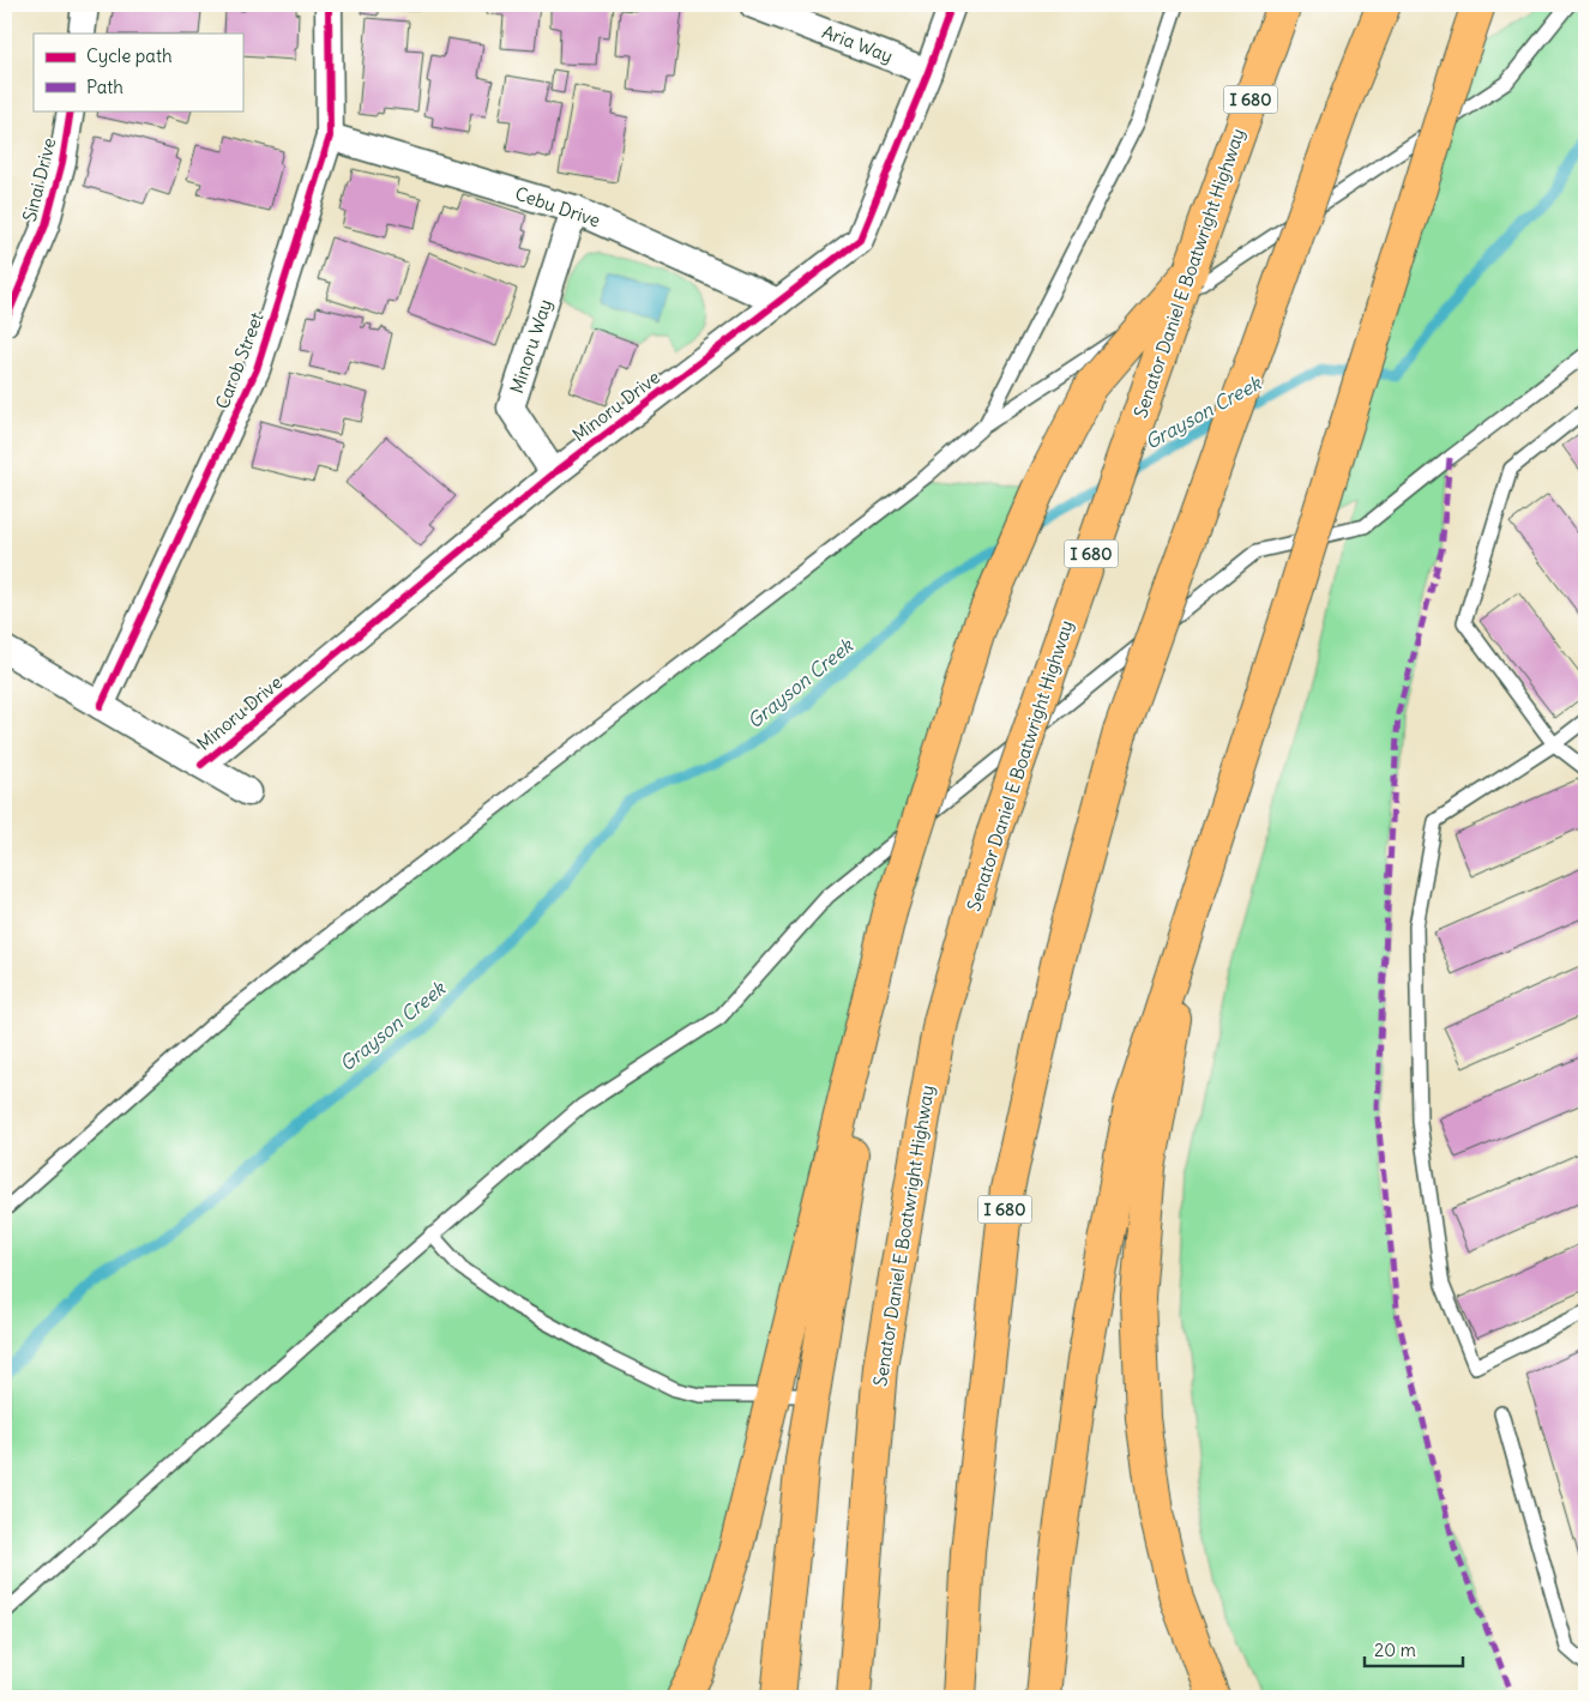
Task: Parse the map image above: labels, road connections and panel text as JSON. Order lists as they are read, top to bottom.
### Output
{
  "streets": {
    "highway": ["I 680", "Senator Daniel E Boatwright Highway"],
    "street": [
      "Aria Way",
      "Sinai Drive",
      "Cebu Drive",
      "Minoru Way",
      "Carob Street",
      "Minoru Drive"
    ]
  },
  "crossings": [
    ["Aria Way", "Minoru Drive"],
    ["Cebu Drive", "Minoru Way"],
    ["Cebu Drive", "Carob Street"],
    ["Cebu Drive", "Minoru Drive"],
    ["Minoru Way", "Minoru Drive"]
  ],
  "water": ["Grayson Creek"],
  "legend": ["Cycle path", "Path"],
  "scale_bar": "20 m"
}
